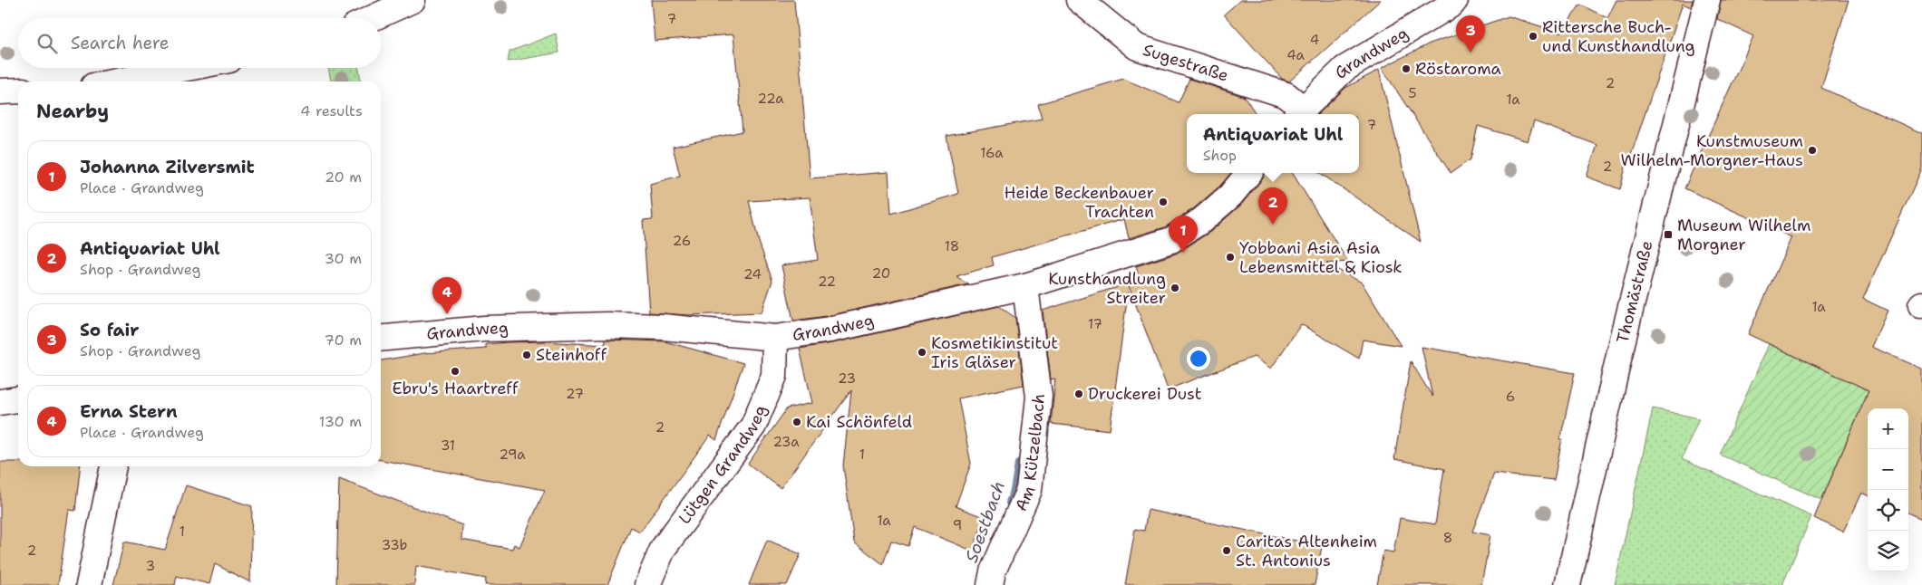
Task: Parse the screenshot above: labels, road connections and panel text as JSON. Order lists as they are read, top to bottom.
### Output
{
  "streets": {
    "street": [
      "Grandweg",
      "Sugestraße",
      "Thomästraße",
      "Am Kützelbach",
      "Lütgen Grandweg"
    ]
  },
  "crossings": [
    ["Grandweg", "Sugestraße"],
    ["Grandweg", "Am Kützelbach"],
    ["Grandweg", "Lütgen Grandweg"]
  ],
  "water": ["Soestbach"],
  "places": {
    "other": [
      "Rittersche Buch- und Kunsthandlung",
      "Röstaroma",
      "Kunstmuseum Wilhelm-Morgner-Haus",
      "Heide Beckenbauer Trachten",
      "Yobbani Asia Asia Lebensmittel & Kiosk",
      "Kunsthandlung Streiter",
      "Kosmetikinstitut Iris Gläser",
      "Steinhoff",
      "Ebru's Haartreff",
      "Druckerei Dust",
      "Kai Schönfeld",
      "Caritas Altenheim St. Antonius"
    ],
    "transit": ["Museum Wilhelm Morgner"]
  },
  "house_numbers": [
    "7",
    "4",
    "4a",
    "2",
    "5",
    "22a",
    "1a",
    "7",
    "16a",
    "2",
    "26",
    "18",
    "20",
    "24",
    "22",
    "1a",
    "17",
    "23",
    "27",
    "6",
    "2",
    "23a",
    "31",
    "29a",
    "1",
    "1a",
    "9",
    "1",
    "8",
    "33b",
    "2",
    "3"
  ],
  "page": {
    "pins": [
      "3",
      "2",
      "1",
      "4"
    ],
    "search": "Search here",
    "heading": ["Nearby", "4 results"],
    "popup": ["Antiquariat Uhl", "Shop"],
    "list": [
      {
        "mark": "1",
        "name": "Johanna Zilversmit",
        "note": "Place · Grandweg",
        "value": "20 m"
      },
      {
        "mark": "2",
        "name": "Antiquariat Uhl",
        "note": "Shop · Grandweg",
        "value": "30 m"
      },
      {
        "mark": "3",
        "name": "So fair",
        "note": "Shop · Grandweg",
        "value": "70 m"
      },
      {
        "mark": "4",
        "name": "Erna Stern",
        "note": "Place · Grandweg",
        "value": "130 m"
      }
    ],
    "map_buttons": ["+", "−"]
  }
}
